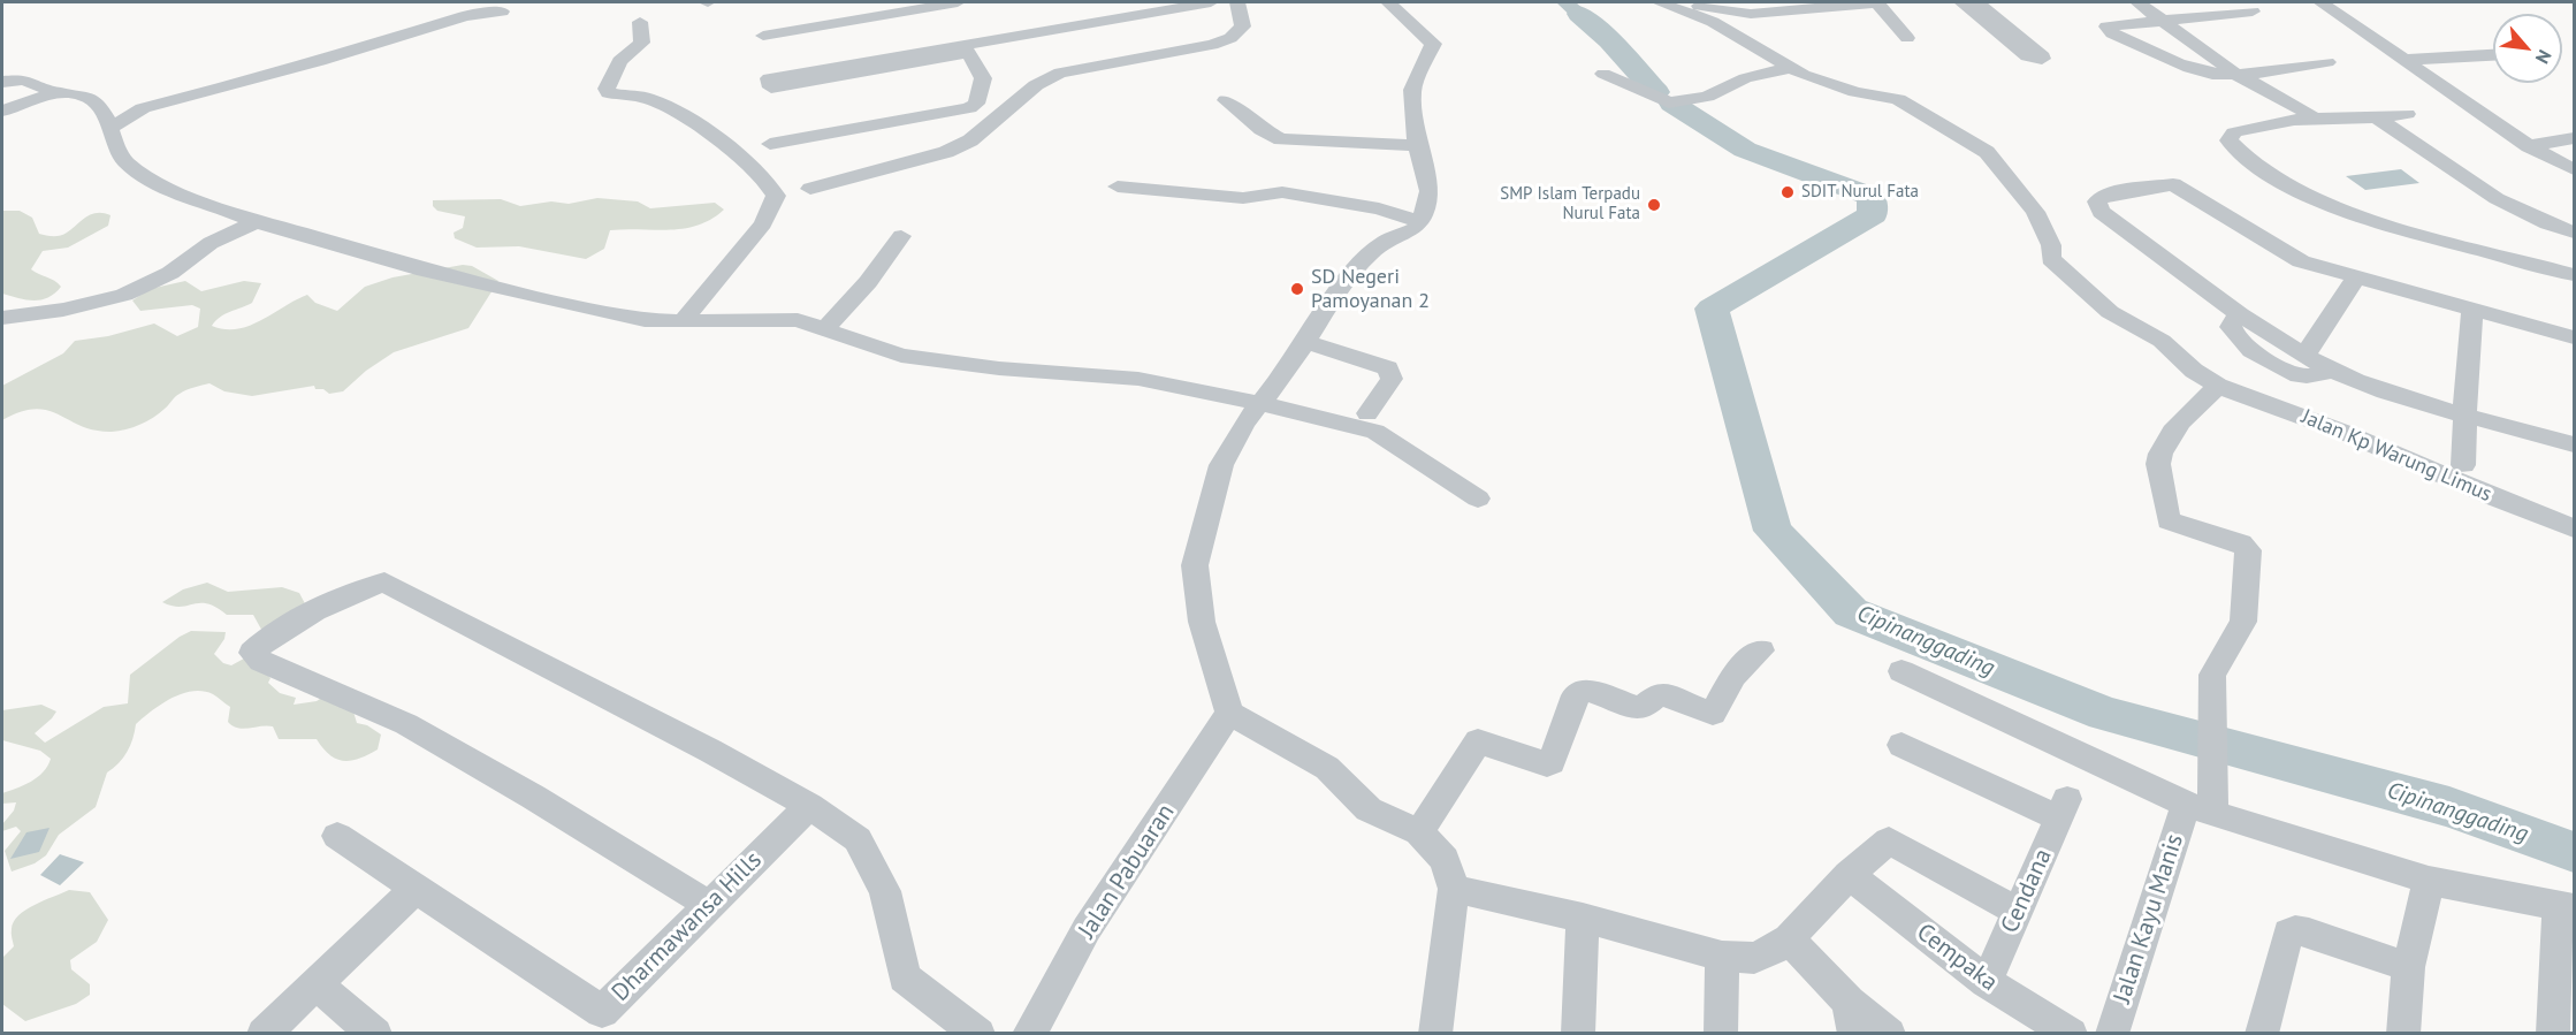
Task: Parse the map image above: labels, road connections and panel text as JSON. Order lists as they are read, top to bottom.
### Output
{
  "streets": {
    "street": [
      "Jalan Kp Warung Limus",
      "Jalan Pabuaran",
      "Cendana",
      "Jalan Kayu Manis",
      "Dharmawansa Hills",
      "Cempaka"
    ]
  },
  "crossings": [
    ["Jalan Kp Warung Limus", "Jalan Kayu Manis"],
    ["Cendana", "Cempaka"]
  ],
  "water": ["Cipinanggading"],
  "places": ["SDIT Nurul Fata", "SMP Islam Terpadu Nurul Fata", "SD Negeri Pamoyanan 2"],
  "north": "bottom right"
}
